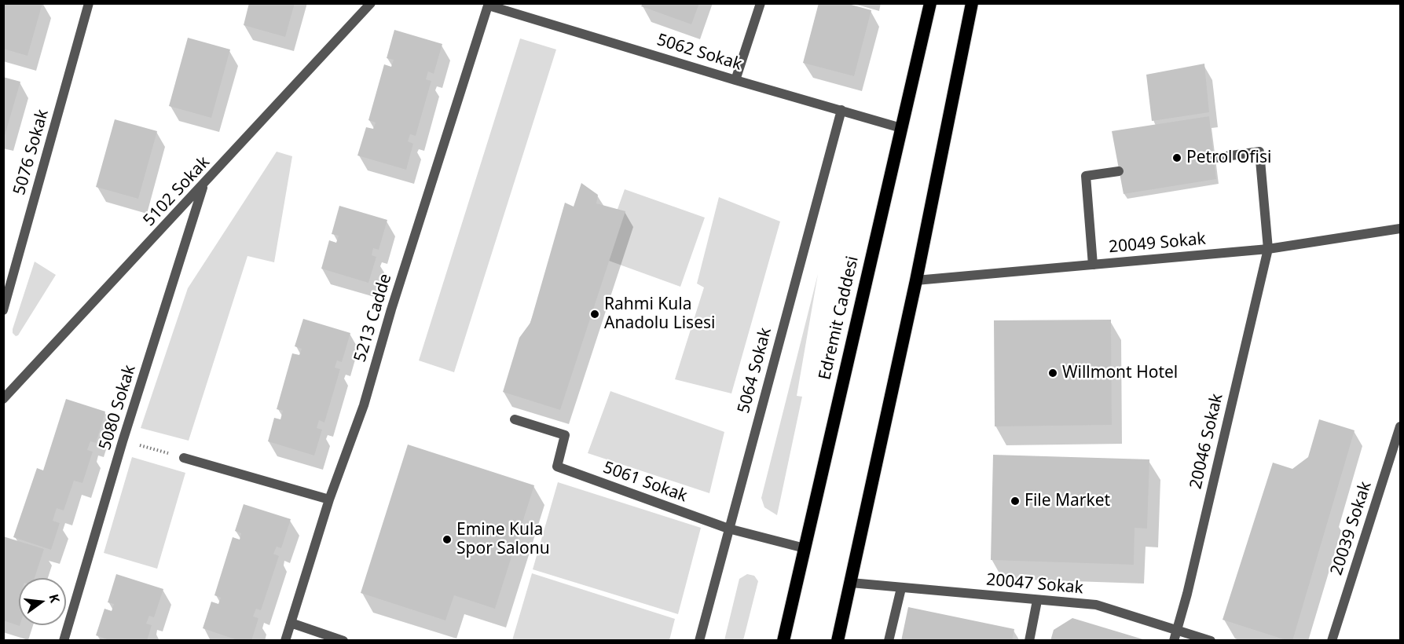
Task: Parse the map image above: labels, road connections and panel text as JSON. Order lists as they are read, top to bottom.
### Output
{
  "streets": {
    "highway": ["Edremit Caddesi"],
    "street": [
      "5062 Sokak",
      "5076 Sokak",
      "5102 Sokak",
      "20049 Sokak",
      "5213 Cadde",
      "5064 Sokak",
      "5080 Sokak",
      "20046 Sokak",
      "5061 Sokak",
      "20039 Sokak",
      "20047 Sokak"
    ]
  },
  "crossings": [
    ["5062 Sokak", "5213 Cadde"],
    ["5062 Sokak", "Edremit Caddesi"],
    ["5062 Sokak", "5064 Sokak"],
    ["5102 Sokak", "5080 Sokak"],
    ["20049 Sokak", "20046 Sokak"],
    ["Edremit Caddesi", "5061 Sokak"],
    ["5064 Sokak", "5061 Sokak"],
    ["20046 Sokak", "20047 Sokak"]
  ],
  "places": [
    "Petrol Ofisi",
    "Rahmi Kula Anadolu Lisesi",
    "Willmont Hotel",
    "File Market",
    "Emine Kula Spor Salonu"
  ],
  "north": "right"
}
